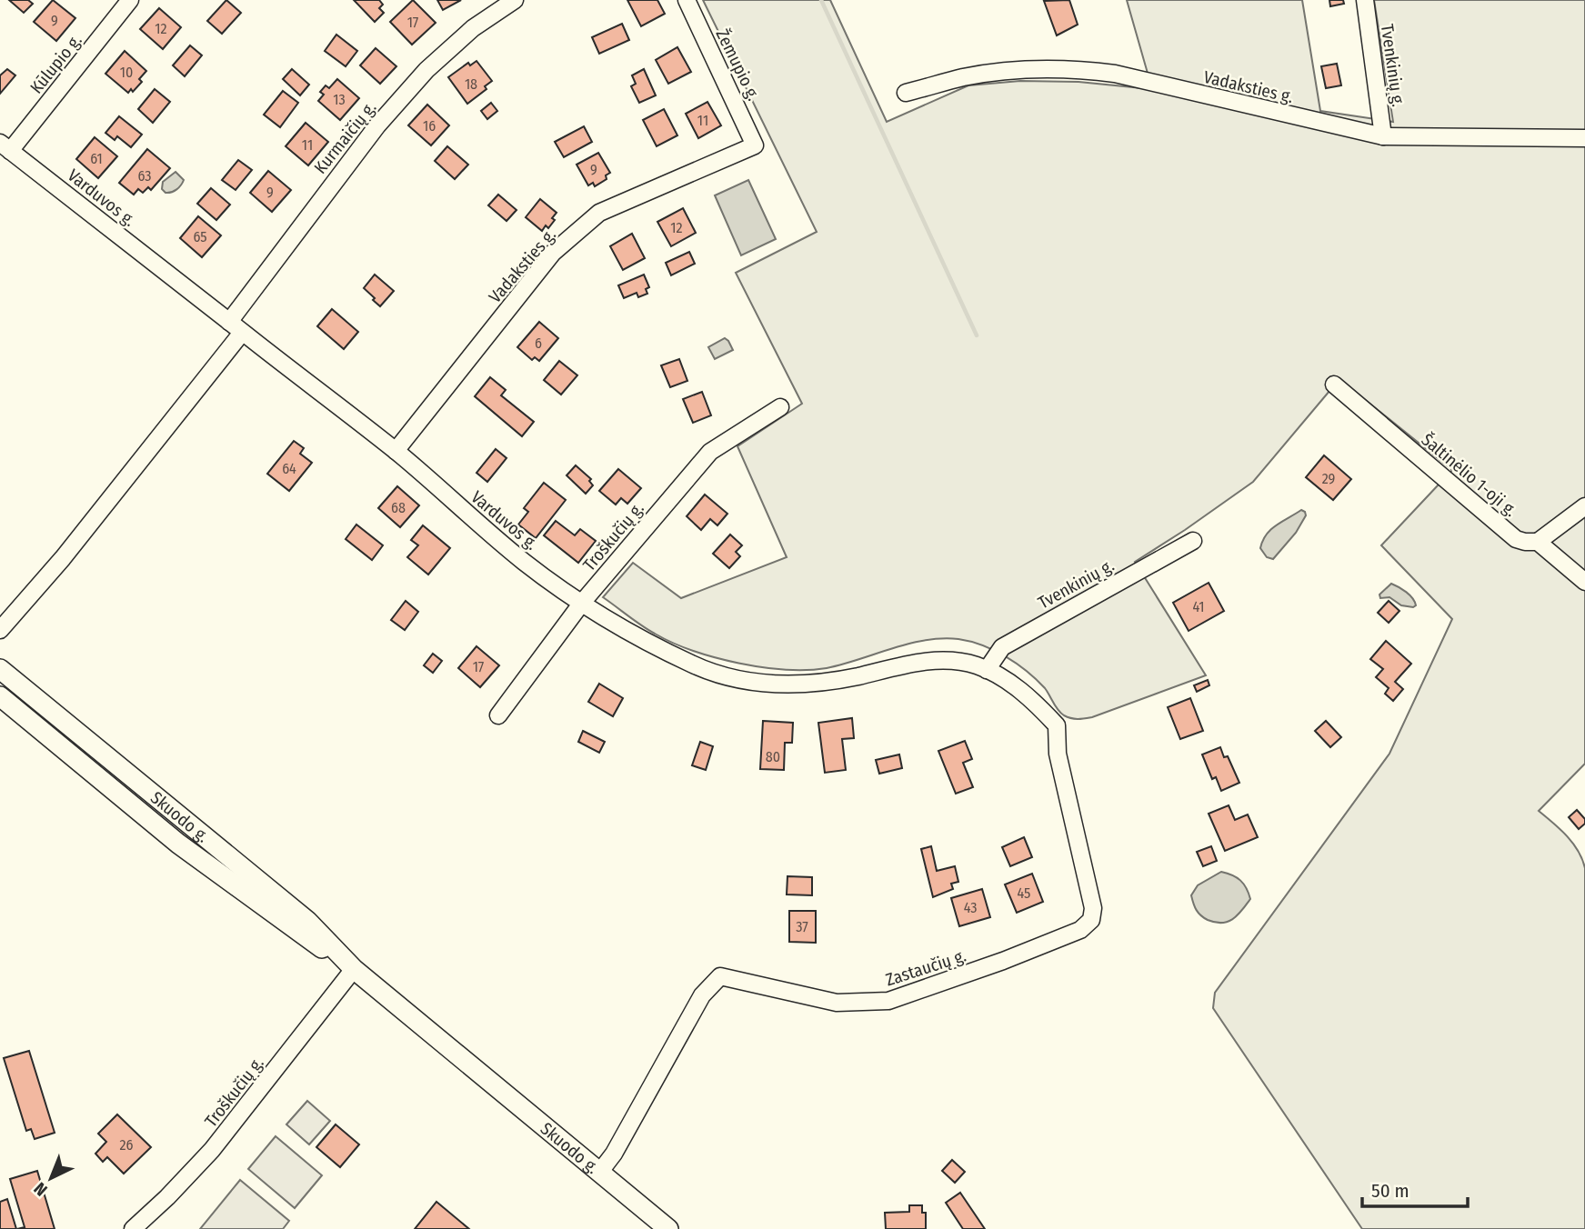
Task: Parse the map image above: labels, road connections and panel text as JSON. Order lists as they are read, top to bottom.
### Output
{
  "streets": {
    "main road": ["Skuodo g."],
    "street": [
      "Kūlupio g.",
      "Žemupio g.",
      "Tvenkinių g.",
      "Vadaksties g.",
      "Kurmaičių g.",
      "Varduvos g.",
      "Šaltinėlio 1-oji g.",
      "Troškučių g.",
      "Zastaučių g."
    ]
  },
  "crossings": [
    ["Kūlupio g.", "Varduvos g."],
    ["Žemupio g.", "Vadaksties g."],
    ["Tvenkinių g.", "Vadaksties g."],
    ["Tvenkinių g.", "Varduvos g."],
    ["Vadaksties g.", "Varduvos g."],
    ["Kurmaičių g.", "Varduvos g."],
    ["Varduvos g.", "Troškučių g."],
    ["Varduvos g.", "Zastaučių g."],
    ["Troškučių g.", "Skuodo g."],
    ["Skuodo g.", "Zastaučių g."]
  ],
  "house_numbers": [
    "9",
    "17",
    "12",
    "10",
    "18",
    "13",
    "11",
    "16",
    "11",
    "61",
    "9",
    "63",
    "9",
    "12",
    "65",
    "6",
    "64",
    "29",
    "68",
    "41",
    "17",
    "80",
    "45",
    "43",
    "37",
    "26"
  ],
  "scale_bar": "50 m",
  "north": "bottom left"
}
